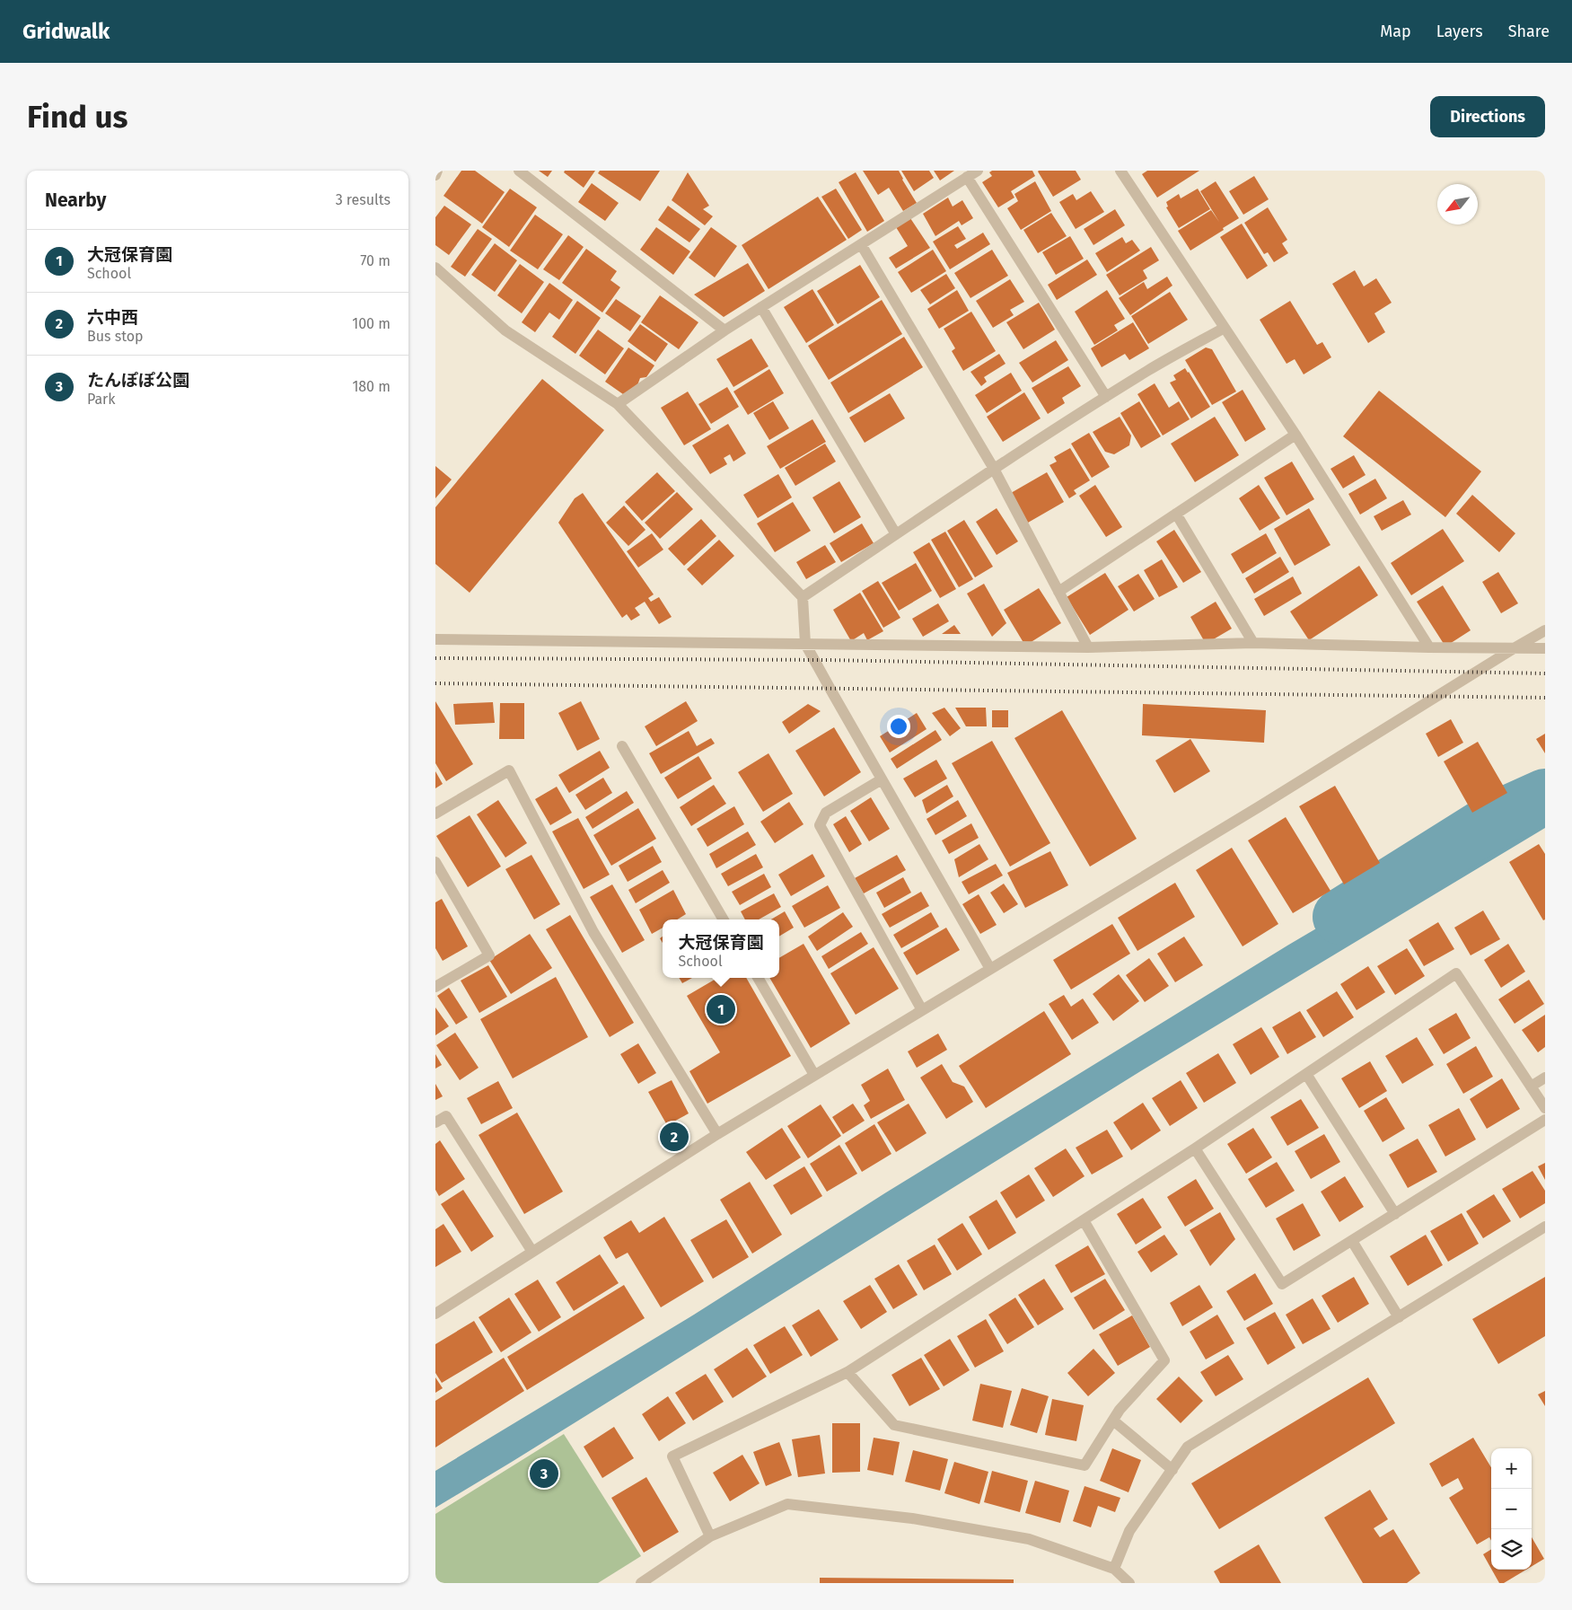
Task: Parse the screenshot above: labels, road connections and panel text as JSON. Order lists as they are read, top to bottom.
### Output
{
  "north": "bottom left",
  "page": {
    "header": "Gridwalk",
    "nav": ["Map", "Layers", "Share"],
    "buttons": "Directions",
    "title": "Find us",
    "heading": ["Nearby", "3 results"],
    "list": [
      {
        "mark": "1",
        "name": "大冠保育園",
        "note": "School",
        "value": "70 m"
      },
      {
        "mark": "2",
        "name": "六中西",
        "note": "Bus stop",
        "value": "100 m"
      },
      {
        "mark": "3",
        "name": "たんぽぽ公園",
        "note": "Park",
        "value": "180 m"
      }
    ],
    "popup": ["大冠保育園", "School"],
    "pins": ["1", "2", "3"],
    "map_buttons": ["+", "−"]
  }
}
